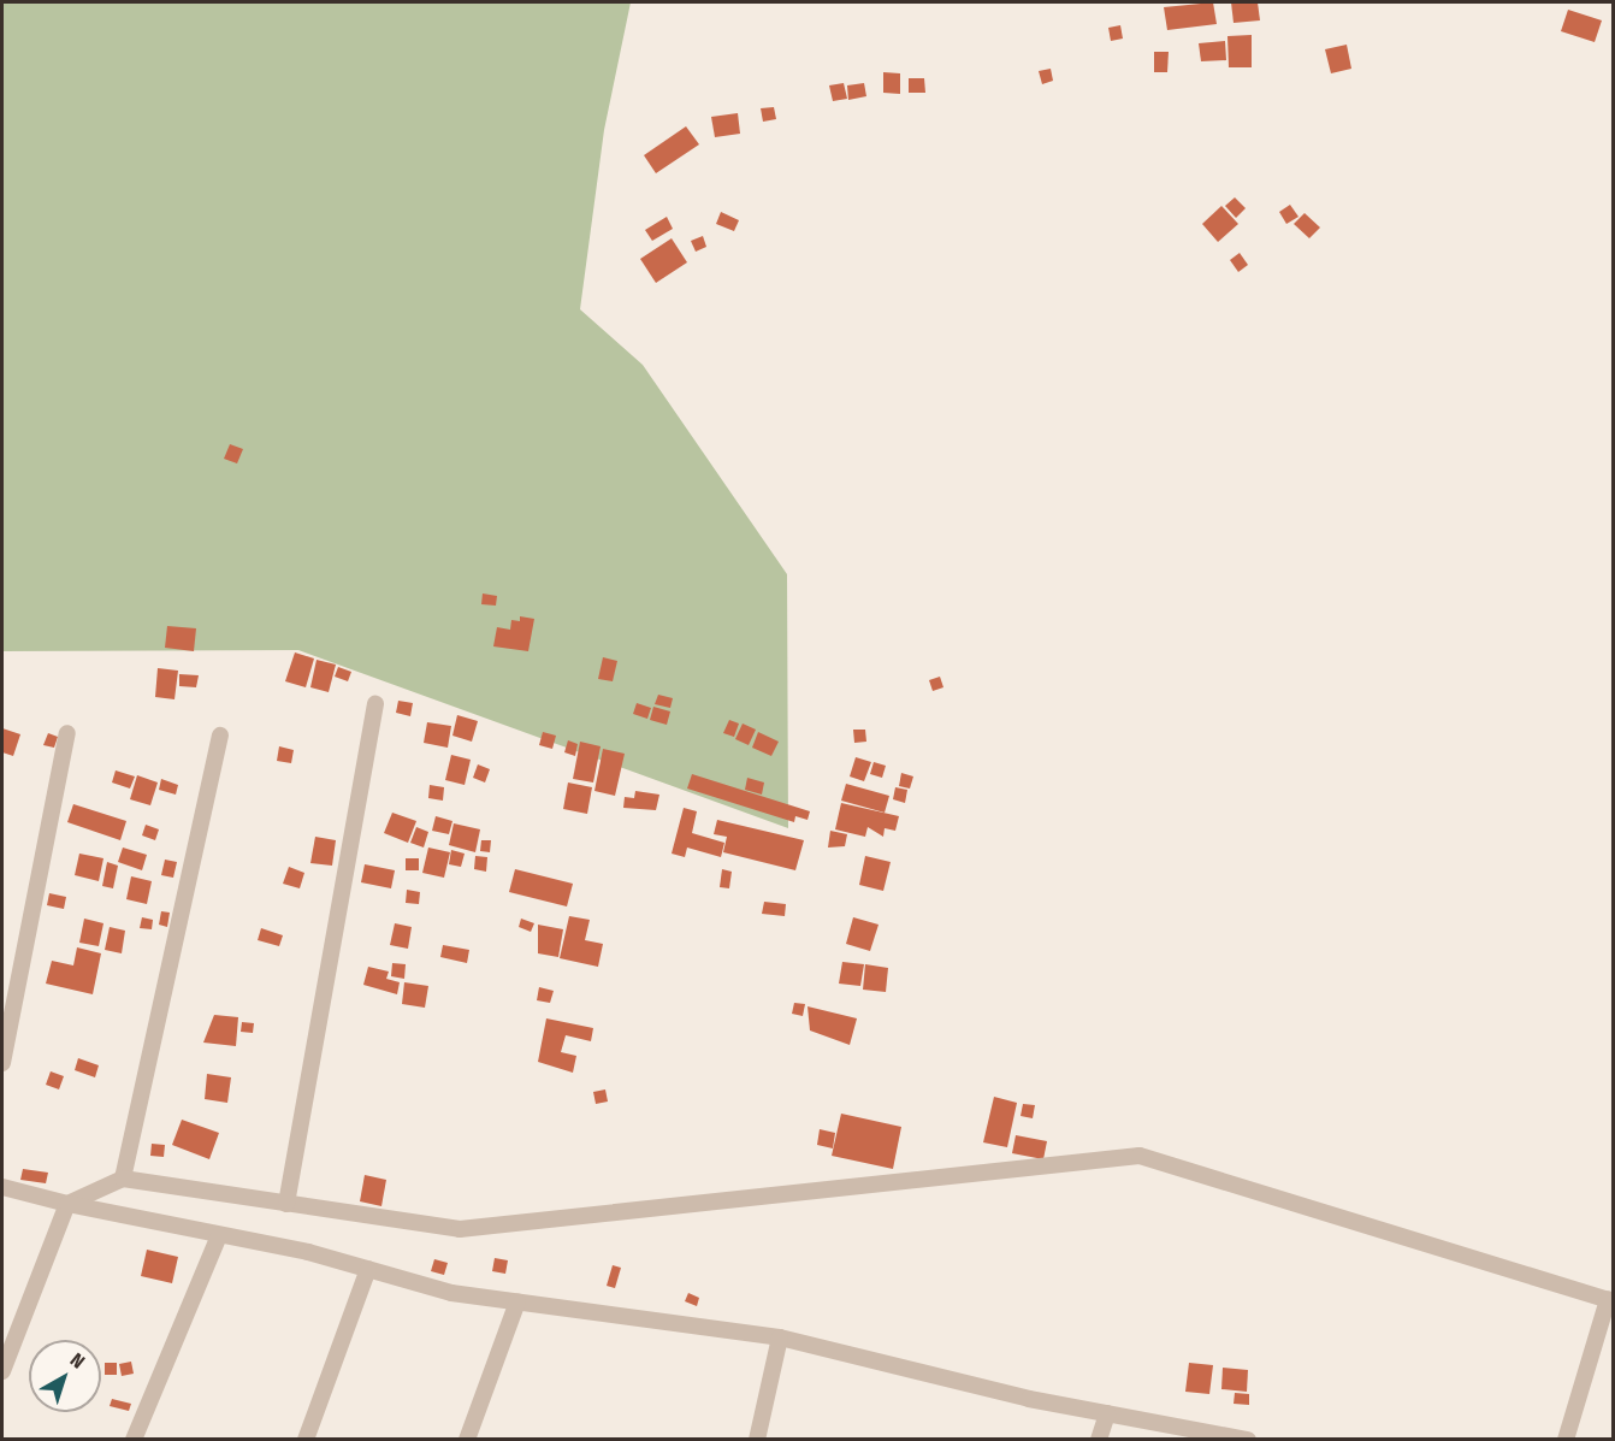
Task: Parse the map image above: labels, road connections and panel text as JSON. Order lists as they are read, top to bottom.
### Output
{
  "north": "top right"
}
